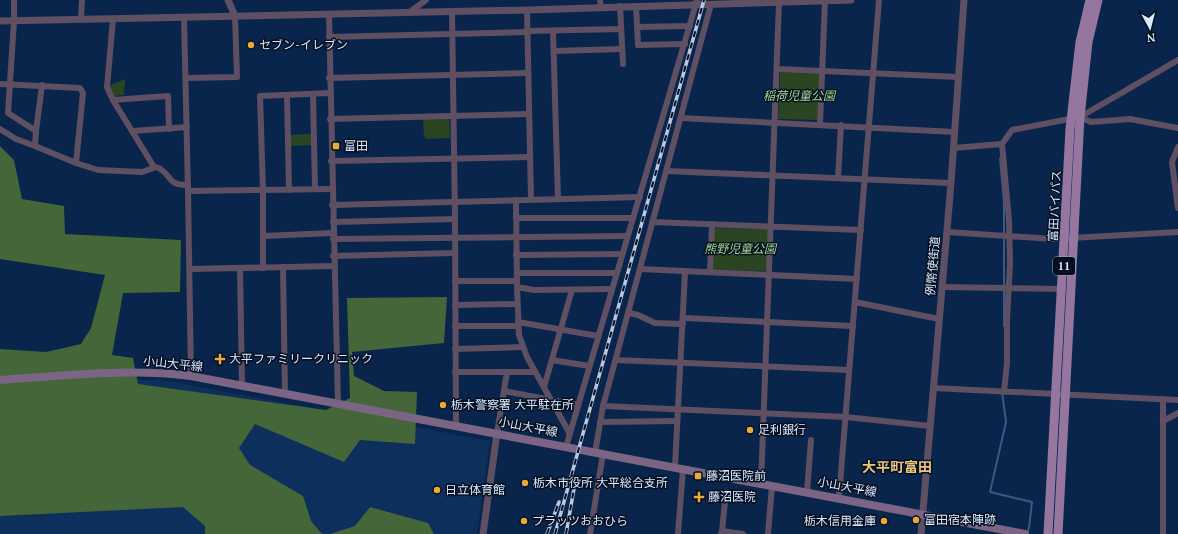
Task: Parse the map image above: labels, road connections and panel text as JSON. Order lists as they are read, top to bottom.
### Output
{
  "streets": {
    "main road": ["富田バイパス", "11", "小山大平線"],
    "street": ["例幣使街道"]
  },
  "crossings": [
    ["例幣使街道", "小山大平線"]
  ],
  "districts": ["大平町富田"],
  "parks": ["稲荷児童公園", "熊野児童公園"],
  "places": {
    "other": [
      "セブン-イレブン",
      "栃木警察署 大平駐在所",
      "足利銀行",
      "栃木市役所 大平総合支所",
      "日立体育館",
      "富田宿本陣跡",
      "プラッツおおひら",
      "栃木信用金庫"
    ],
    "transit": ["富田", "藤沼医院前"],
    "health": ["大平ファミリークリニック", "藤沼医院"]
  },
  "north": "bottom"
}
